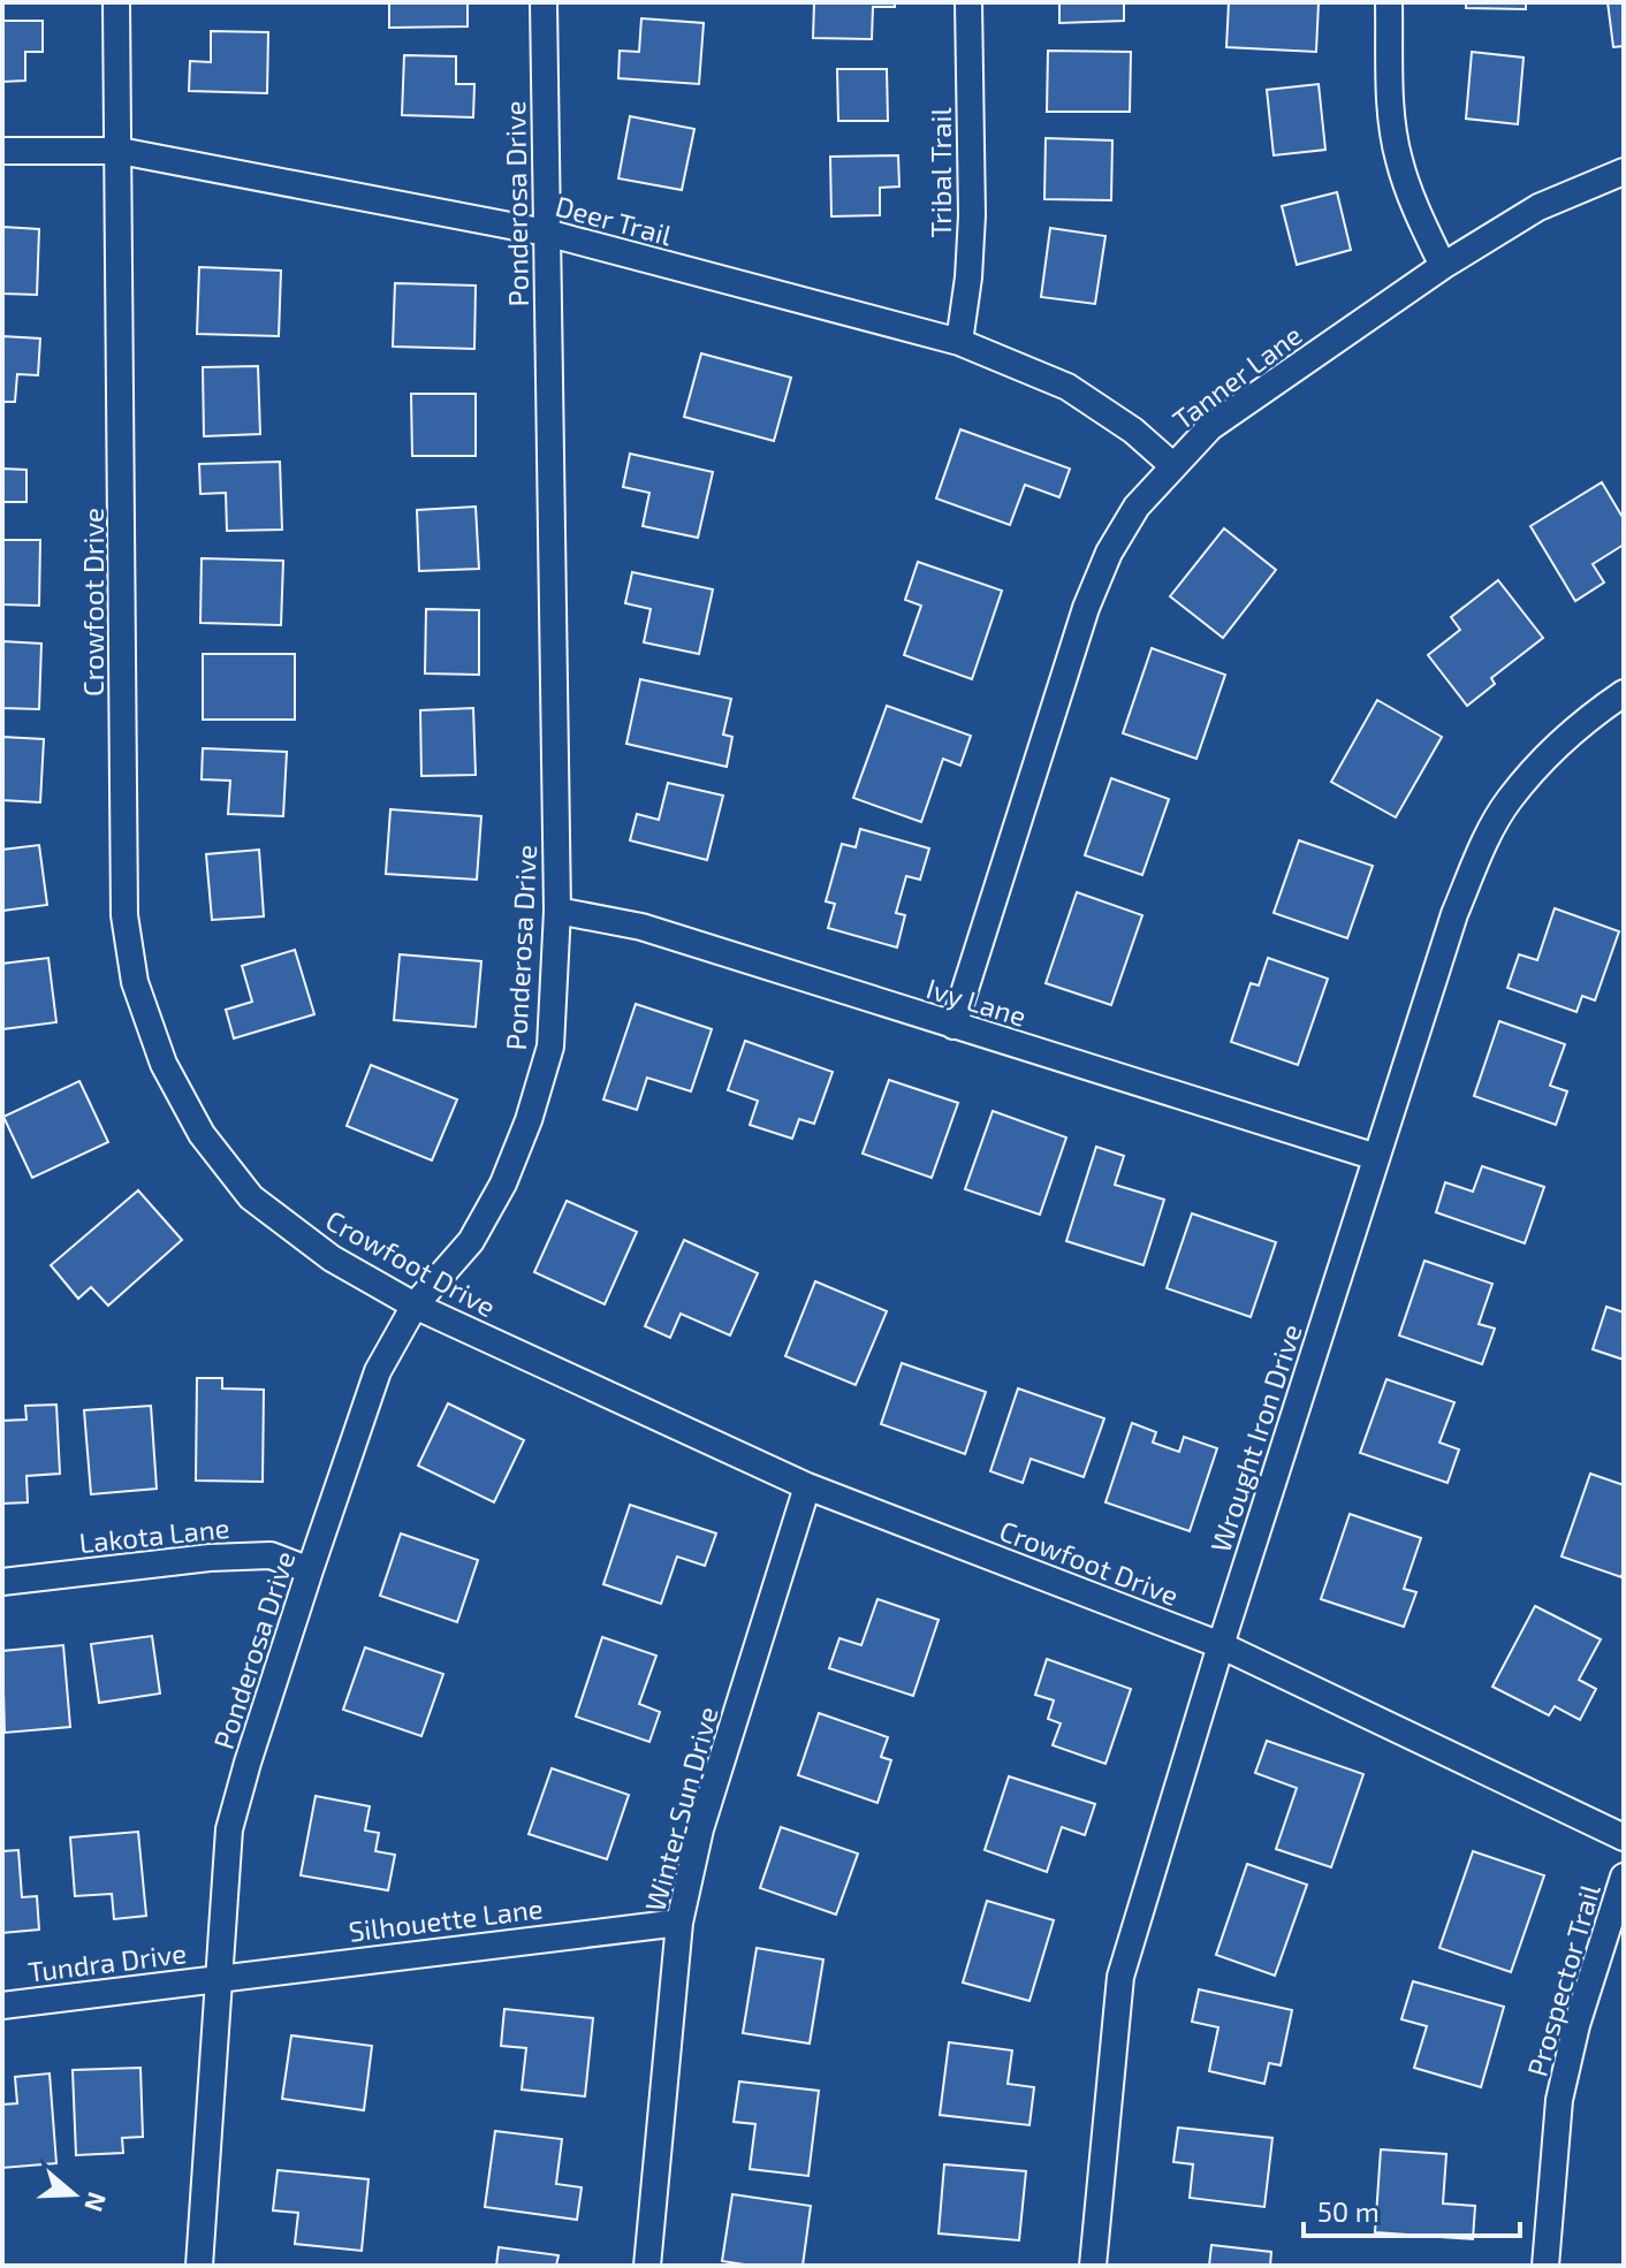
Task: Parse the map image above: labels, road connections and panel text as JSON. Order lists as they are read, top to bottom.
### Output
{
  "streets": {
    "street": [
      "Tribal Trail",
      "Ponderosa Drive",
      "Deer Trail",
      "Tanner Lane",
      "Crowfoot Drive",
      "Ivy Lane",
      "Wrought Iron Drive",
      "Lakota Lane",
      "Winter Sun Drive",
      "Silhouette Lane",
      "Tundra Drive",
      "Prospector Trail"
    ]
  },
  "crossings": [
    ["Tribal Trail", "Deer Trail"],
    ["Ponderosa Drive", "Deer Trail"],
    ["Ponderosa Drive", "Crowfoot Drive"],
    ["Ponderosa Drive", "Ivy Lane"],
    ["Ponderosa Drive", "Lakota Lane"],
    ["Ponderosa Drive", "Silhouette Lane"],
    ["Ponderosa Drive", "Tundra Drive"],
    ["Deer Trail", "Tanner Lane"],
    ["Deer Trail", "Crowfoot Drive"],
    ["Tanner Lane", "Ivy Lane"],
    ["Crowfoot Drive", "Wrought Iron Drive"],
    ["Crowfoot Drive", "Winter Sun Drive"],
    ["Ivy Lane", "Wrought Iron Drive"],
    ["Winter Sun Drive", "Silhouette Lane"],
    ["Silhouette Lane", "Tundra Drive"]
  ],
  "scale_bar": "50 m",
  "north": "right"
}
